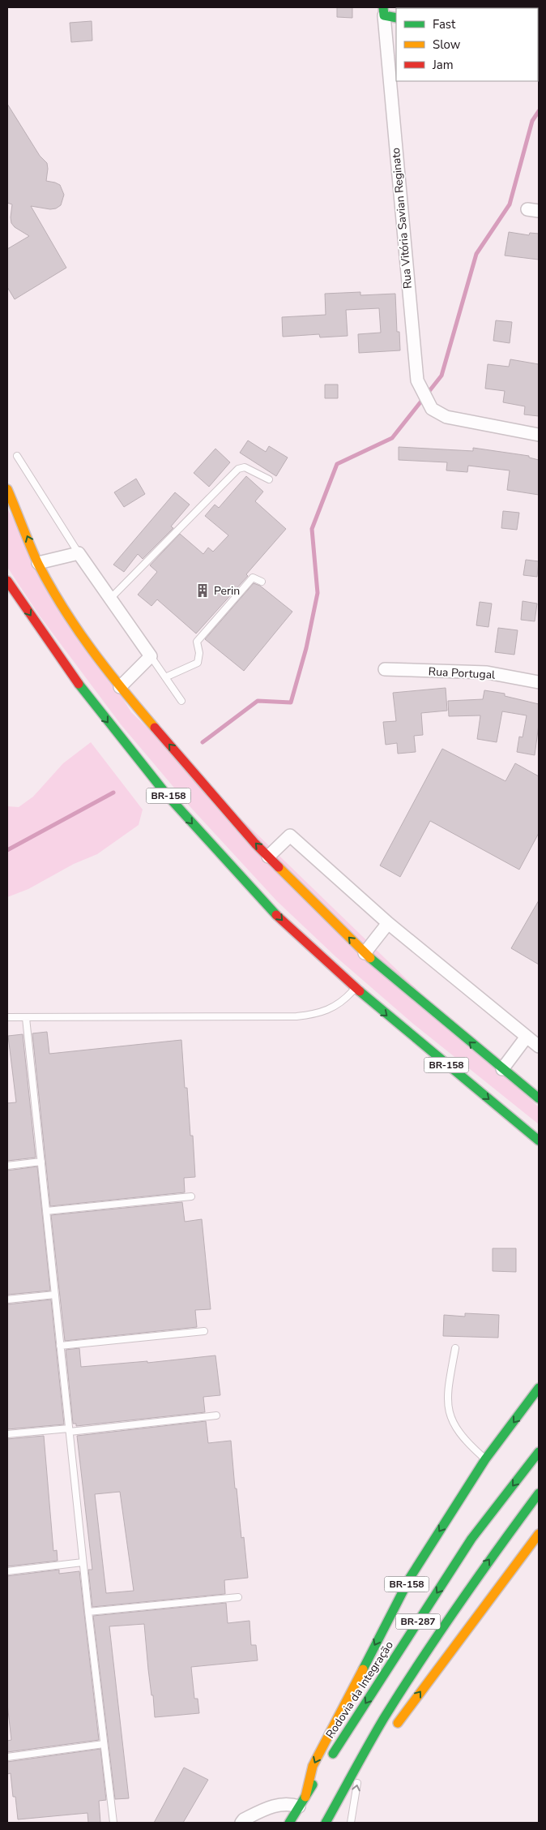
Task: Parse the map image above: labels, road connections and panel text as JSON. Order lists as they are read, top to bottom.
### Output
{
  "streets": {
    "main road": ["BR-158", "BR-287", "Rodovia da Integração"],
    "street": ["Rua Vitória Savian Reginato", "Rua Portugal"]
  },
  "crossings": [
    ["BR-158", "Rodovia da Integração"]
  ],
  "places": {
    "building": ["Perin"]
  },
  "legend": ["Fast", "Slow", "Jam"]
}
